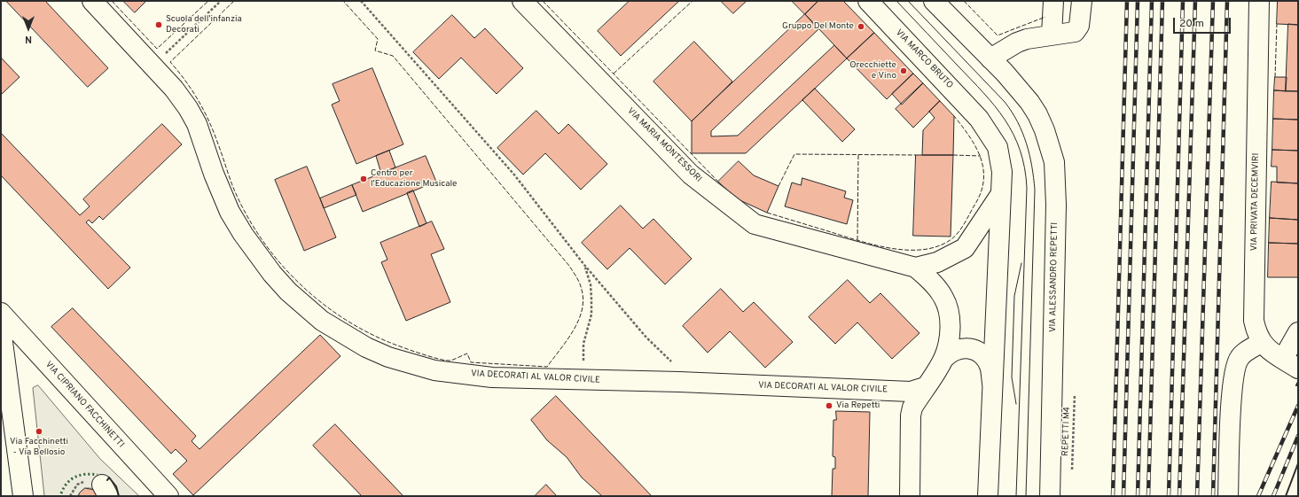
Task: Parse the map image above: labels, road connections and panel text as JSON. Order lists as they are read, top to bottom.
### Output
{
  "streets": {
    "street": [
      "VIA MARCO BRUTO",
      "VIA MARIA MONTESSORI",
      "VIA PRIVATA DECEMVIRI",
      "VIA ALESSANDRO REPETTI",
      "VIA DECORATI AL VALOR CIVILE",
      "VIA CIPRIANO FACCHINETTI"
    ],
    "path": ["REPETTI M4"]
  },
  "places": [
    "Scuola dell'infanzia Decorati",
    "Gruppo Del Monte",
    "Orecchiette e Vino",
    "Centro per l'Educazione Musicale",
    "Via Repetti",
    "Via Facchinetti - Via Bellosio"
  ],
  "scale_bar": "20 m",
  "north": "bottom"
}
